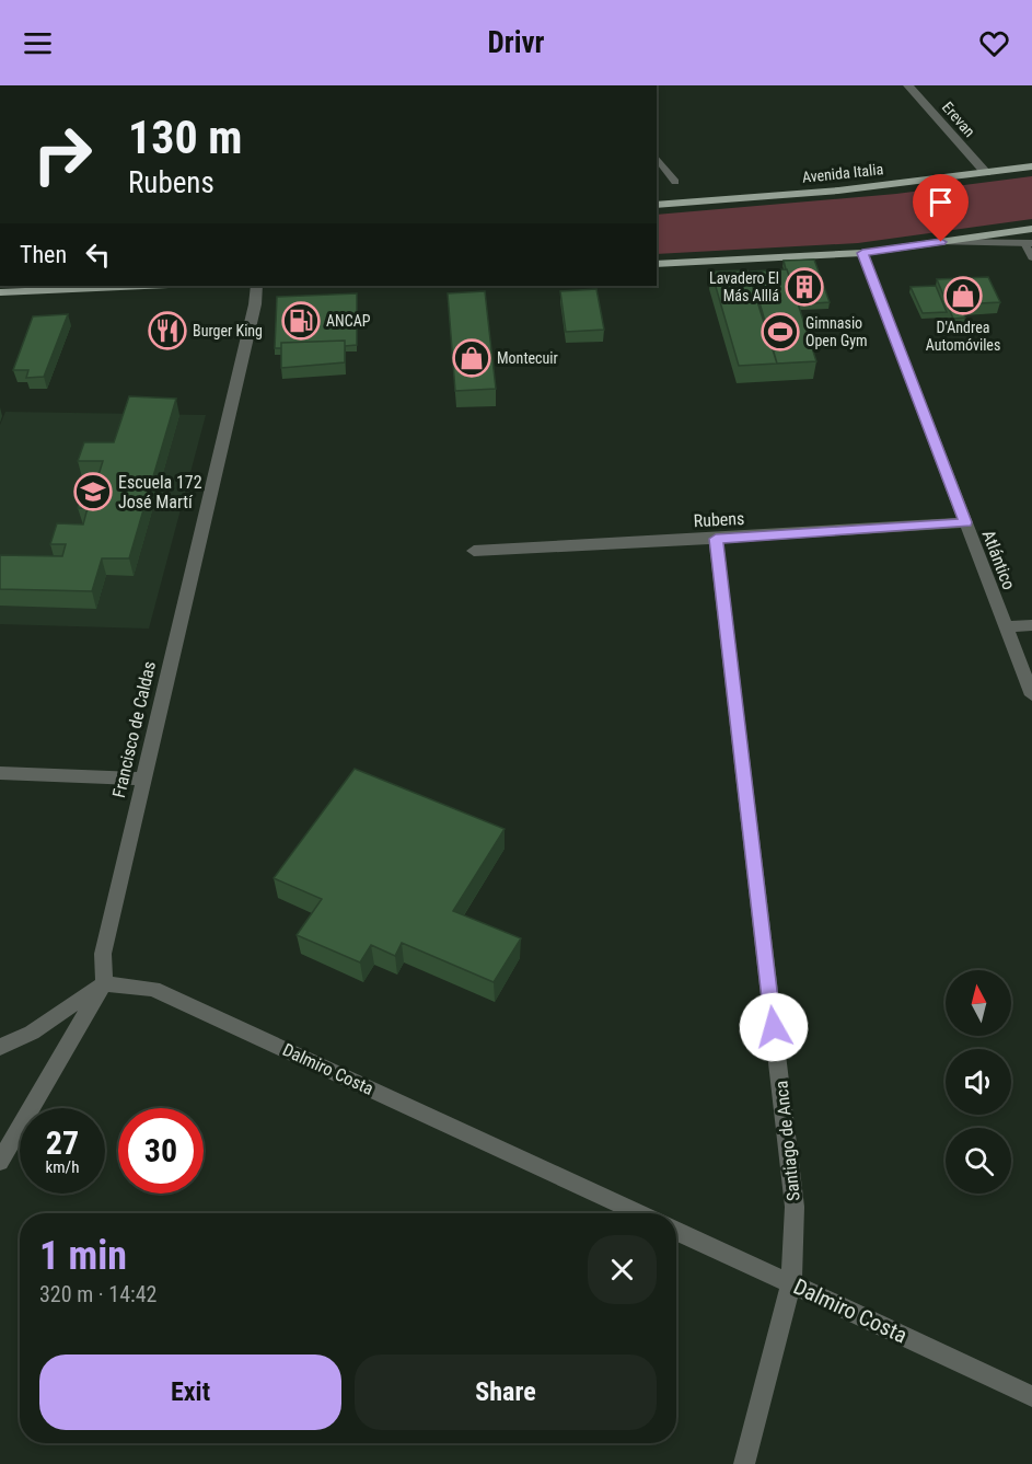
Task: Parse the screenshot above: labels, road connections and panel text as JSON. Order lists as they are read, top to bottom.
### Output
{
  "streets": {
    "main road": ["Avenida Italia"],
    "street": [
      "Erevan",
      "Rubens",
      "Atlántico",
      "Francisco de Caldas",
      "Dalmiro Costa",
      "Santiago de Anca"
    ]
  },
  "crossings": [
    ["Erevan", "Avenida Italia"],
    ["Rubens", "Atlántico"],
    ["Rubens", "Santiago de Anca"],
    ["Francisco de Caldas", "Dalmiro Costa"],
    ["Dalmiro Costa", "Santiago de Anca"]
  ],
  "places": {
    "building": ["Lavadero El Más Alllá"],
    "shop": ["D'Andrea Automóviles", "Montecuir"],
    "fuel station": ["ANCAP"],
    "restaurant": ["Burger King"],
    "sports": ["Gimnasio Open Gym"],
    "school or university": ["Escuela 172 José Martí"]
  },
  "north": "top",
  "page": {
    "header": "Drivr",
    "turn": ["130 m", "Rubens"],
    "then": "Then",
    "speed": "27 km/h",
    "limit": "30",
    "heading": ["1 min", "320 m · 14:42"],
    "buttons": ["Exit", "Share"]
  }
}
